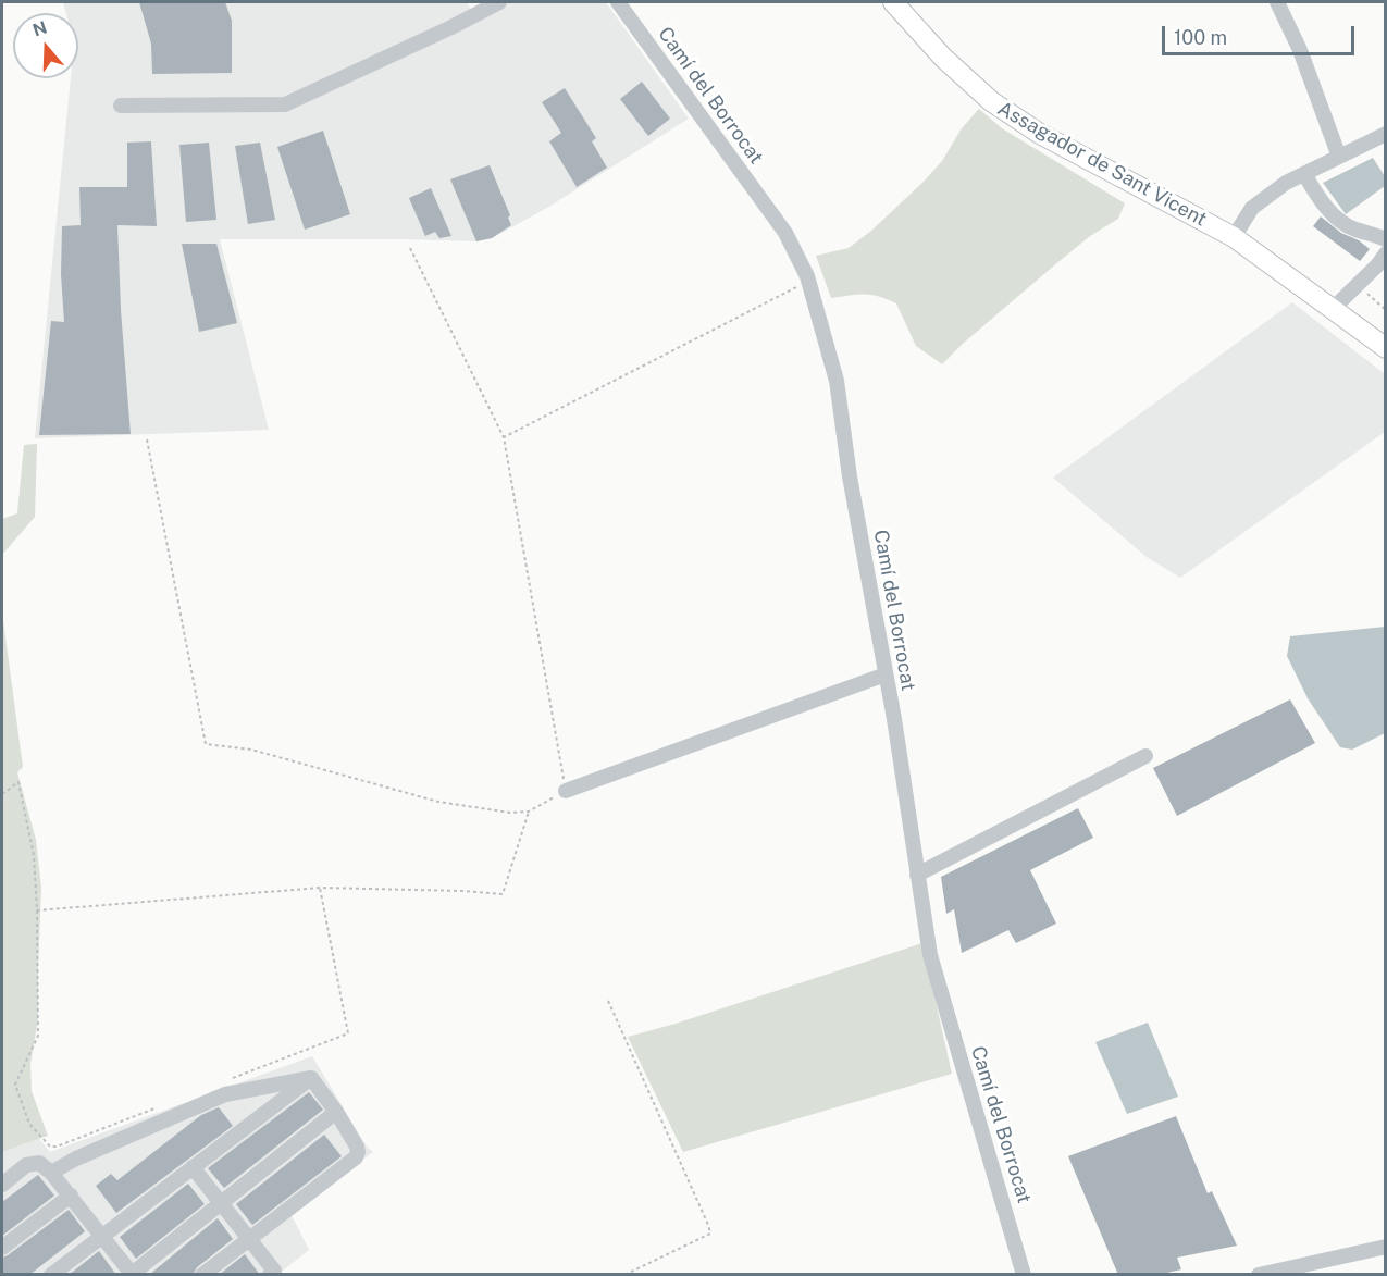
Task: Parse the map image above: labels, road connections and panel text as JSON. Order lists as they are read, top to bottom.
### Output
{
  "streets": {
    "main road": ["Assagador de Sant Vicent"],
    "street": ["Camí del Borrocat"]
  },
  "scale_bar": "100 m",
  "north": "top"
}
